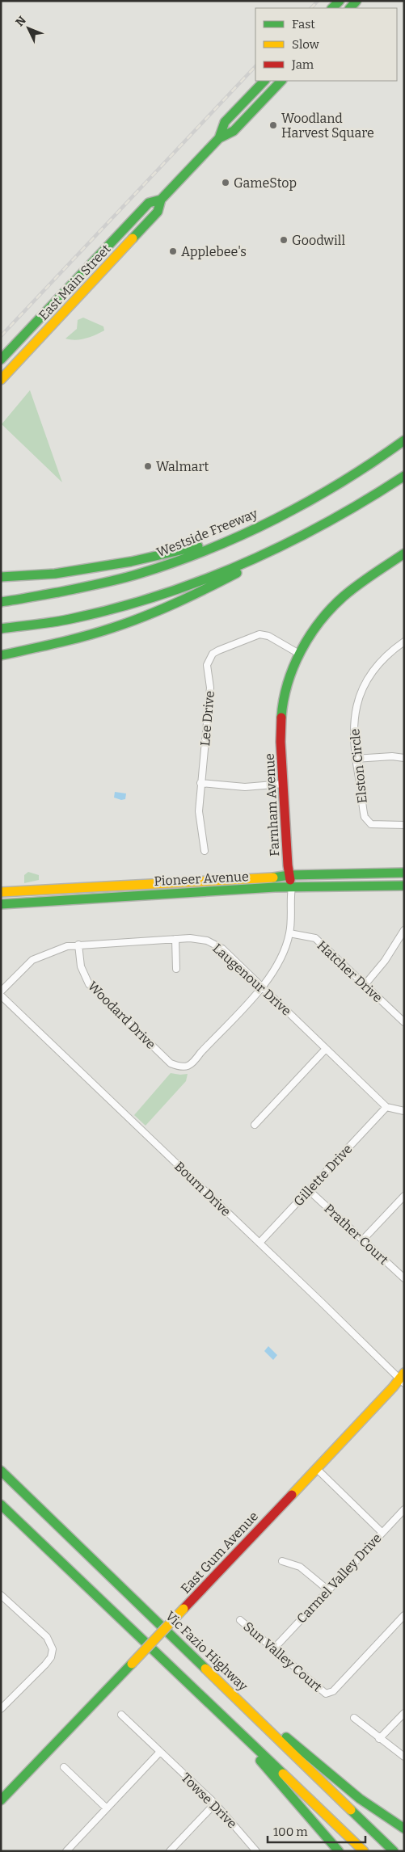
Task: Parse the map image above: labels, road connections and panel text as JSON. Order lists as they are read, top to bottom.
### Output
{
  "streets": {
    "main road": [
      "East Main Street",
      "Westside Freeway",
      "Farnham Avenue",
      "Pioneer Avenue",
      "East Gum Avenue",
      "Vic Fazio Highway"
    ],
    "street": [
      "Lee Drive",
      "Elston Circle",
      "Hatcher Drive",
      "Laugenour Drive",
      "Woodard Drive",
      "Gillette Drive",
      "Bourn Drive",
      "Prather Court",
      "Carmel Valley Drive",
      "Sun Valley Court",
      "Towse Drive"
    ]
  },
  "crossings": [
    ["Lee Drive", "Farnham Avenue"],
    ["Farnham Avenue", "Pioneer Avenue"],
    ["Farnham Avenue", "Hatcher Drive"],
    ["Farnham Avenue", "Laugenour Drive"],
    ["Farnham Avenue", "Woodard Drive"],
    ["Laugenour Drive", "Woodard Drive"],
    ["Laugenour Drive", "Gillette Drive"],
    ["Gillette Drive", "Bourn Drive"],
    ["Gillette Drive", "Prather Court"],
    ["Bourn Drive", "East Gum Avenue"],
    ["Carmel Valley Drive", "Sun Valley Court"]
  ],
  "places": [
    "Woodland Harvest Square",
    "GameStop",
    "Goodwill",
    "Applebee's",
    "Walmart"
  ],
  "legend": ["Fast", "Slow", "Jam"],
  "scale_bar": "100 m",
  "north": "top left"
}
